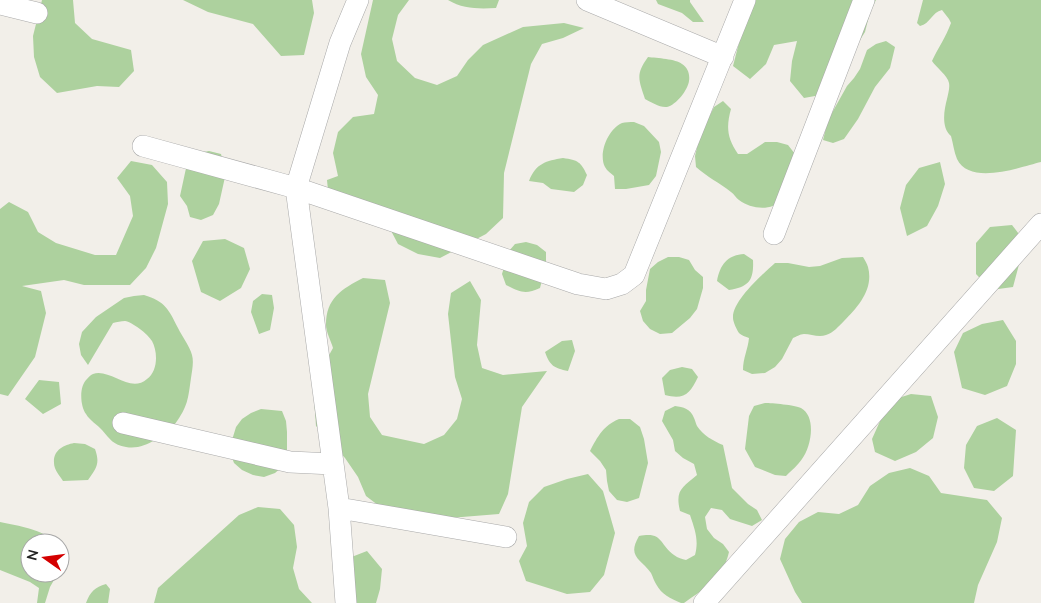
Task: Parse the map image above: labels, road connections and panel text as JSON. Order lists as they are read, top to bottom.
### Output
{
  "north": "left"
}
